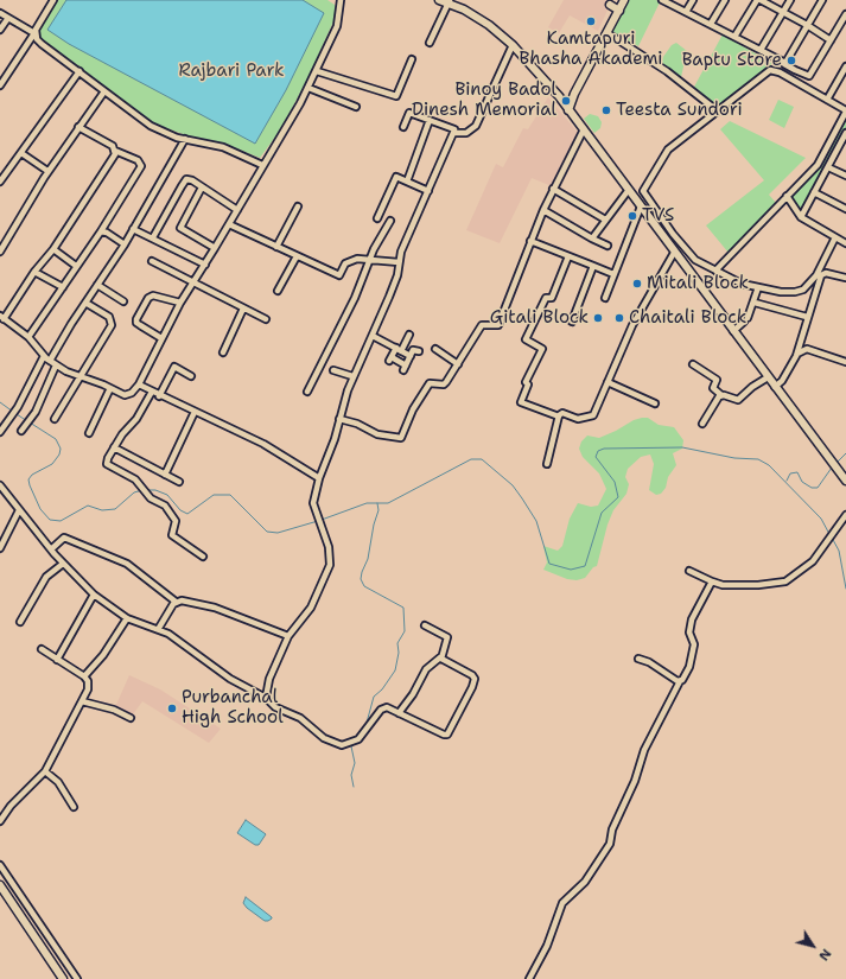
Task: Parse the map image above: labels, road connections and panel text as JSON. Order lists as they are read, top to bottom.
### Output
{
  "parks": ["Rajbari Park"],
  "places": [
    "Kamtapuri Bhasha Akademi",
    "Baptu Store",
    "Binoy Badol Dinesh Memorial",
    "Teesta Sundori",
    "TVS",
    "Mitali Block",
    "Gitali Block",
    "Chaitali Block",
    "Purbanchal High School"
  ],
  "north": "bottom right"
}
